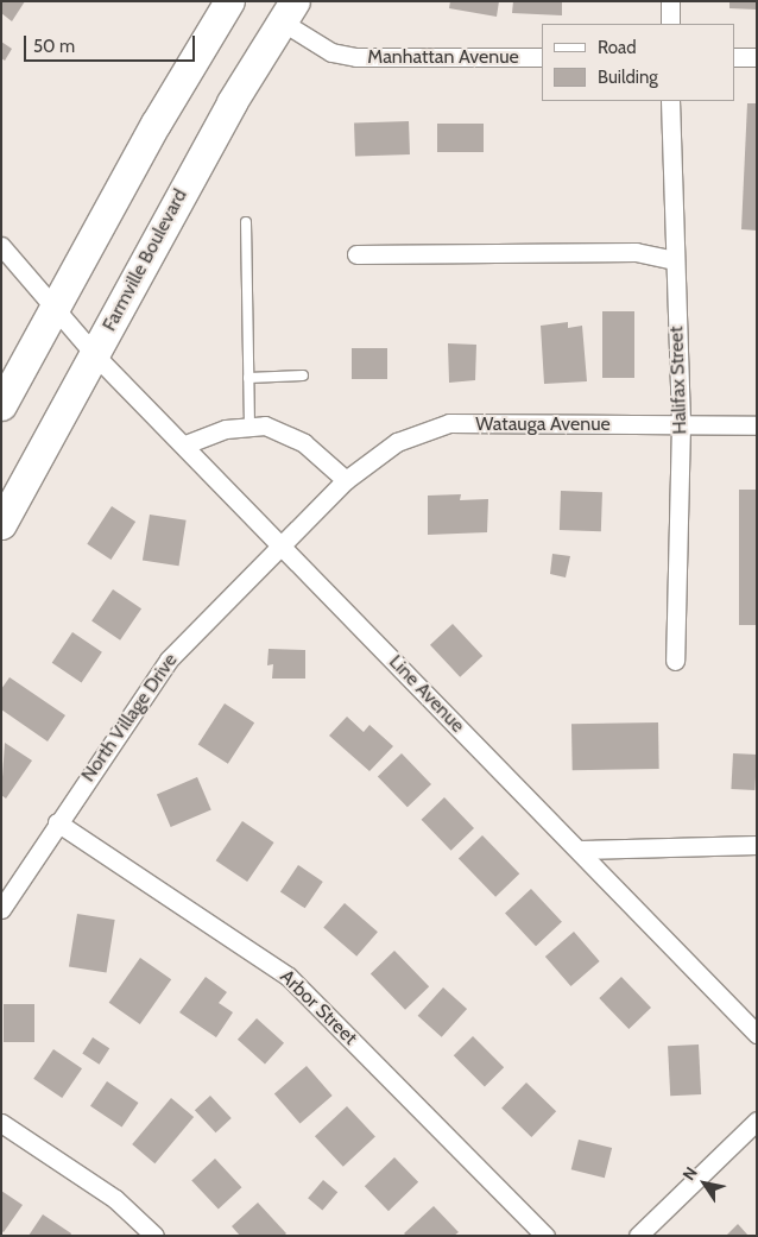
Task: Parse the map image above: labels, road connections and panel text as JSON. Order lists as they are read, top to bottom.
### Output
{
  "streets": {
    "main road": ["Farmville Boulevard"],
    "street": [
      "Manhattan Avenue",
      "Halifax Street",
      "Watauga Avenue",
      "Line Avenue",
      "North Village Drive",
      "Arbor Street"
    ]
  },
  "crossings": [
    ["Manhattan Avenue", "Farmville Boulevard"],
    ["Farmville Boulevard", "Line Avenue"],
    ["Halifax Street", "Watauga Avenue"],
    ["Watauga Avenue", "Line Avenue"],
    ["Watauga Avenue", "North Village Drive"],
    ["Line Avenue", "North Village Drive"],
    ["North Village Drive", "Arbor Street"]
  ],
  "legend": ["Road", "Building"],
  "scale_bar": "50 m",
  "north": "top left"
}
